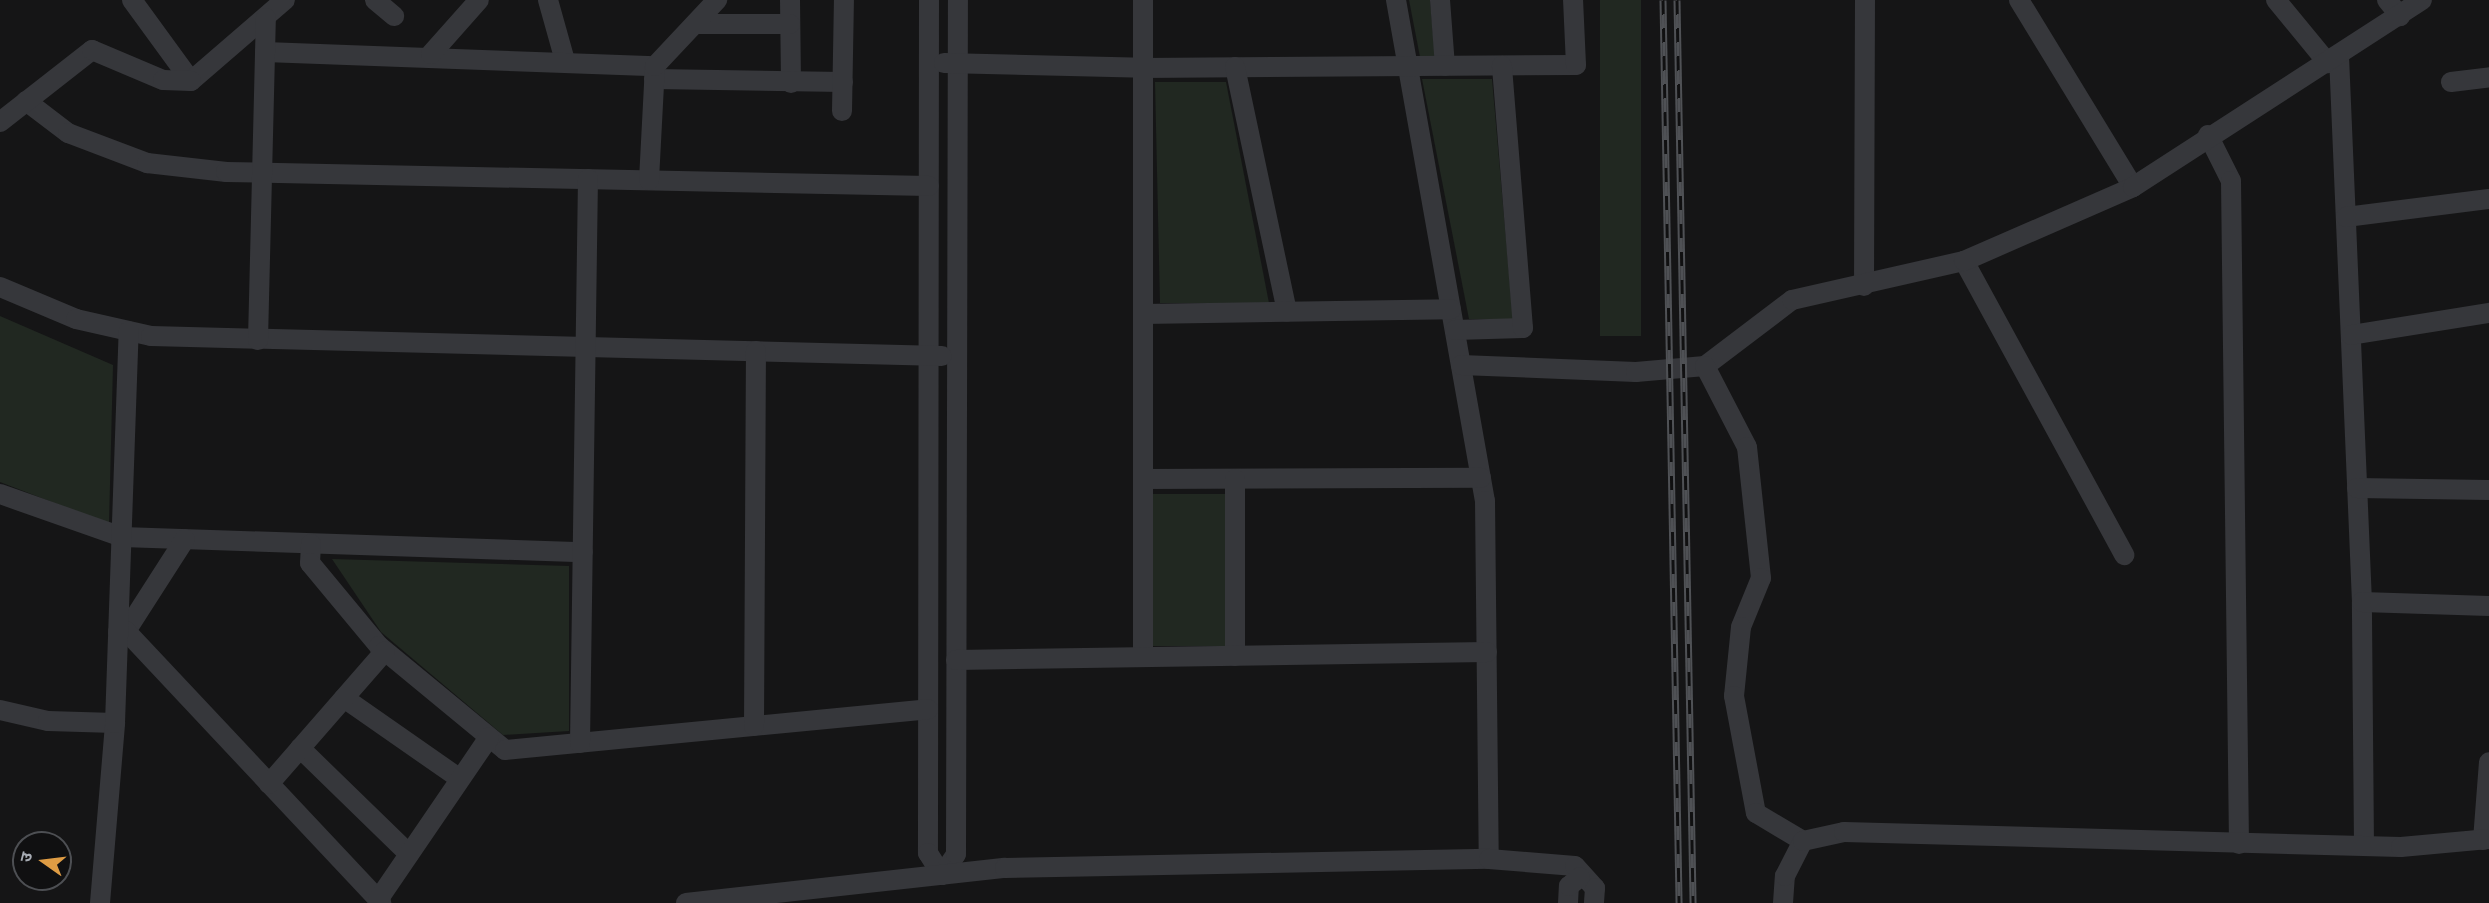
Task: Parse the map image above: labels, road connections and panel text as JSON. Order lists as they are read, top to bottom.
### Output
{
  "north": "left"
}
